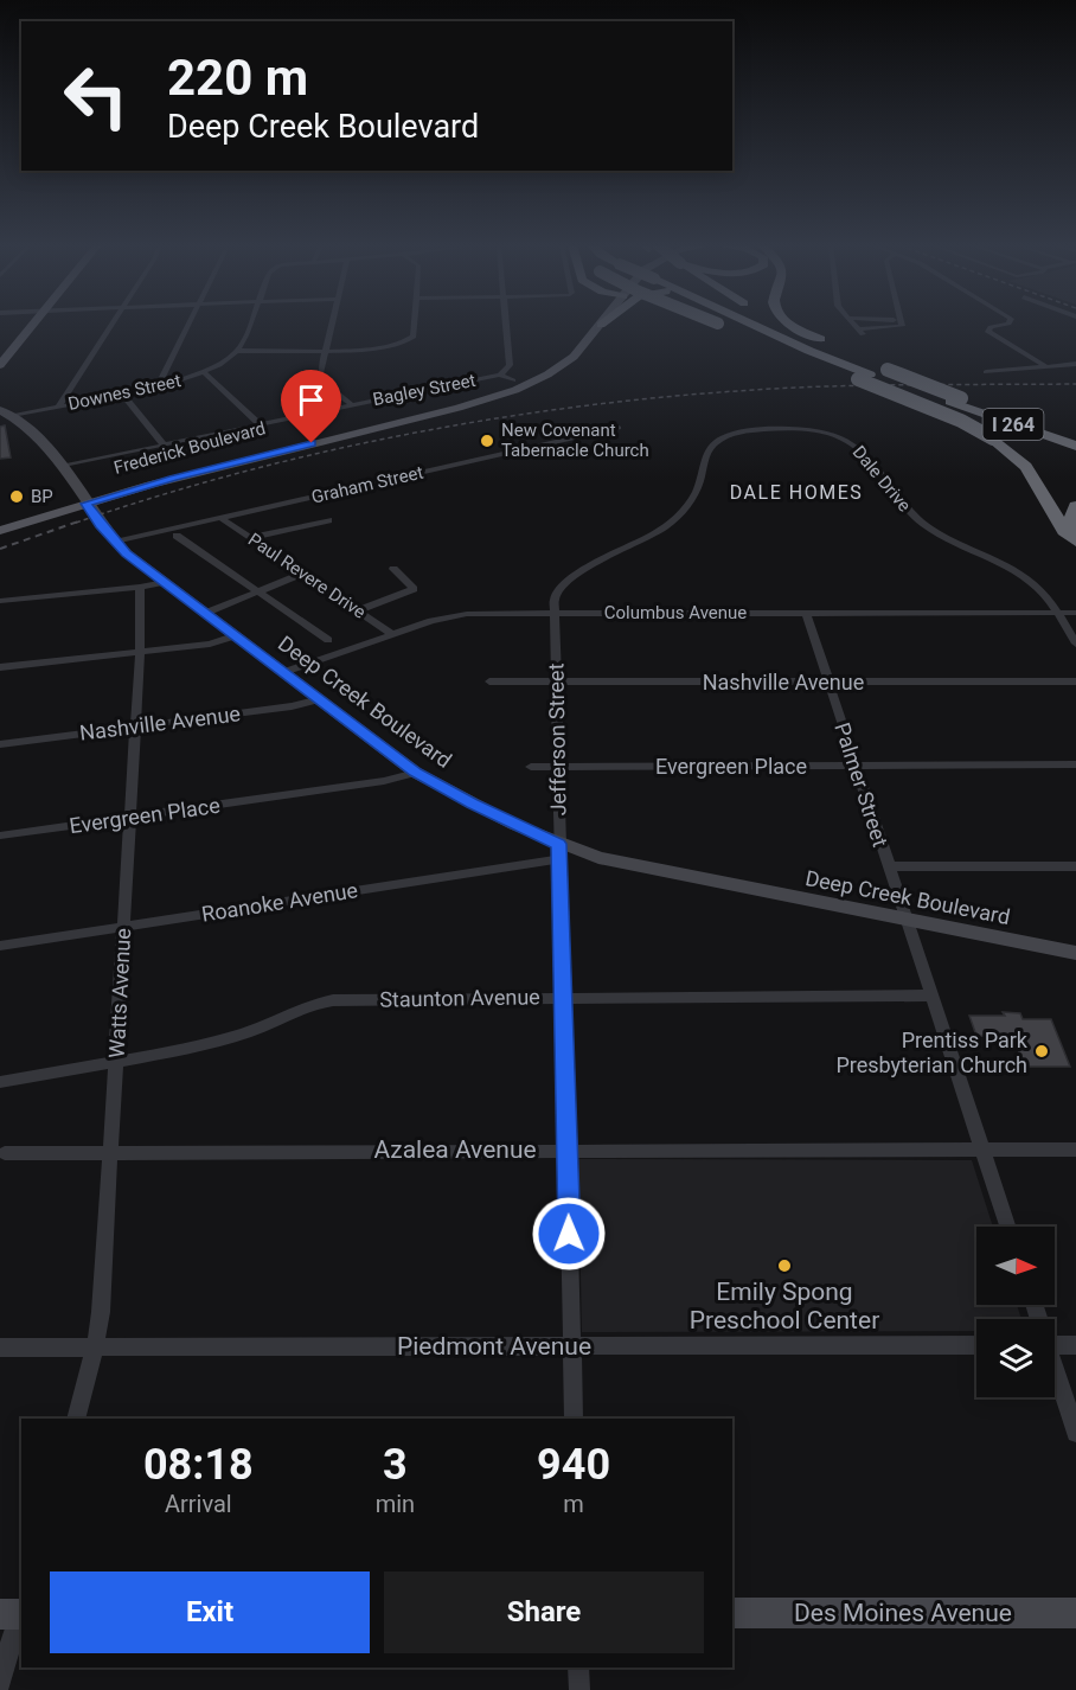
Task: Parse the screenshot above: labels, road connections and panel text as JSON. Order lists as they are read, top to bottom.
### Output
{
  "streets": {
    "highway": ["I 264"],
    "main road": ["Frederick Boulevard"],
    "street": [
      "Bagley Street",
      "Downes Street",
      "Dale Drive",
      "Graham Street",
      "Paul Revere Drive",
      "Columbus Avenue",
      "Nashville Avenue",
      "Deep Creek Boulevard",
      "Jefferson Street",
      "Evergreen Place",
      "Palmer Street",
      "Roanoke Avenue",
      "Watts Avenue",
      "Staunton Avenue",
      "Azalea Avenue",
      "Piedmont Avenue",
      "Des Moines Avenue"
    ]
  },
  "crossings": [
    ["Bagley Street", "Frederick Boulevard"],
    ["Bagley Street", "Deep Creek Boulevard"],
    ["Downes Street", "Deep Creek Boulevard"],
    ["Frederick Boulevard", "Deep Creek Boulevard"],
    ["Dale Drive", "Columbus Avenue"],
    ["Dale Drive", "Jefferson Street"],
    ["Graham Street", "Paul Revere Drive"],
    ["Graham Street", "Deep Creek Boulevard"],
    ["Paul Revere Drive", "Columbus Avenue"],
    ["Columbus Avenue", "Deep Creek Boulevard"],
    ["Columbus Avenue", "Jefferson Street"],
    ["Columbus Avenue", "Palmer Street"],
    ["Nashville Avenue", "Deep Creek Boulevard"],
    ["Nashville Avenue", "Jefferson Street"],
    ["Nashville Avenue", "Palmer Street"],
    ["Nashville Avenue", "Watts Avenue"],
    ["Deep Creek Boulevard", "Jefferson Street"],
    ["Deep Creek Boulevard", "Evergreen Place"],
    ["Deep Creek Boulevard", "Palmer Street"],
    ["Deep Creek Boulevard", "Roanoke Avenue"],
    ["Jefferson Street", "Evergreen Place"],
    ["Jefferson Street", "Roanoke Avenue"],
    ["Jefferson Street", "Staunton Avenue"],
    ["Jefferson Street", "Azalea Avenue"],
    ["Jefferson Street", "Piedmont Avenue"],
    ["Evergreen Place", "Palmer Street"],
    ["Evergreen Place", "Watts Avenue"],
    ["Palmer Street", "Staunton Avenue"],
    ["Palmer Street", "Azalea Avenue"],
    ["Roanoke Avenue", "Watts Avenue"],
    ["Watts Avenue", "Staunton Avenue"],
    ["Watts Avenue", "Azalea Avenue"],
    ["Watts Avenue", "Piedmont Avenue"]
  ],
  "districts": ["DALE HOMES"],
  "places": [
    "New Covenant Tabernacle Church",
    "BP",
    "Prentiss Park Presbyterian Church",
    "Emily Spong Preschool Center"
  ],
  "north": "right",
  "page": {
    "turn": ["220 m", "Deep Creek Boulevard"],
    "eta": [
      "08:18",
      "Arrival",
      "3",
      "min",
      "940",
      "m"
    ],
    "buttons": ["Exit", "Share"]
  }
}
